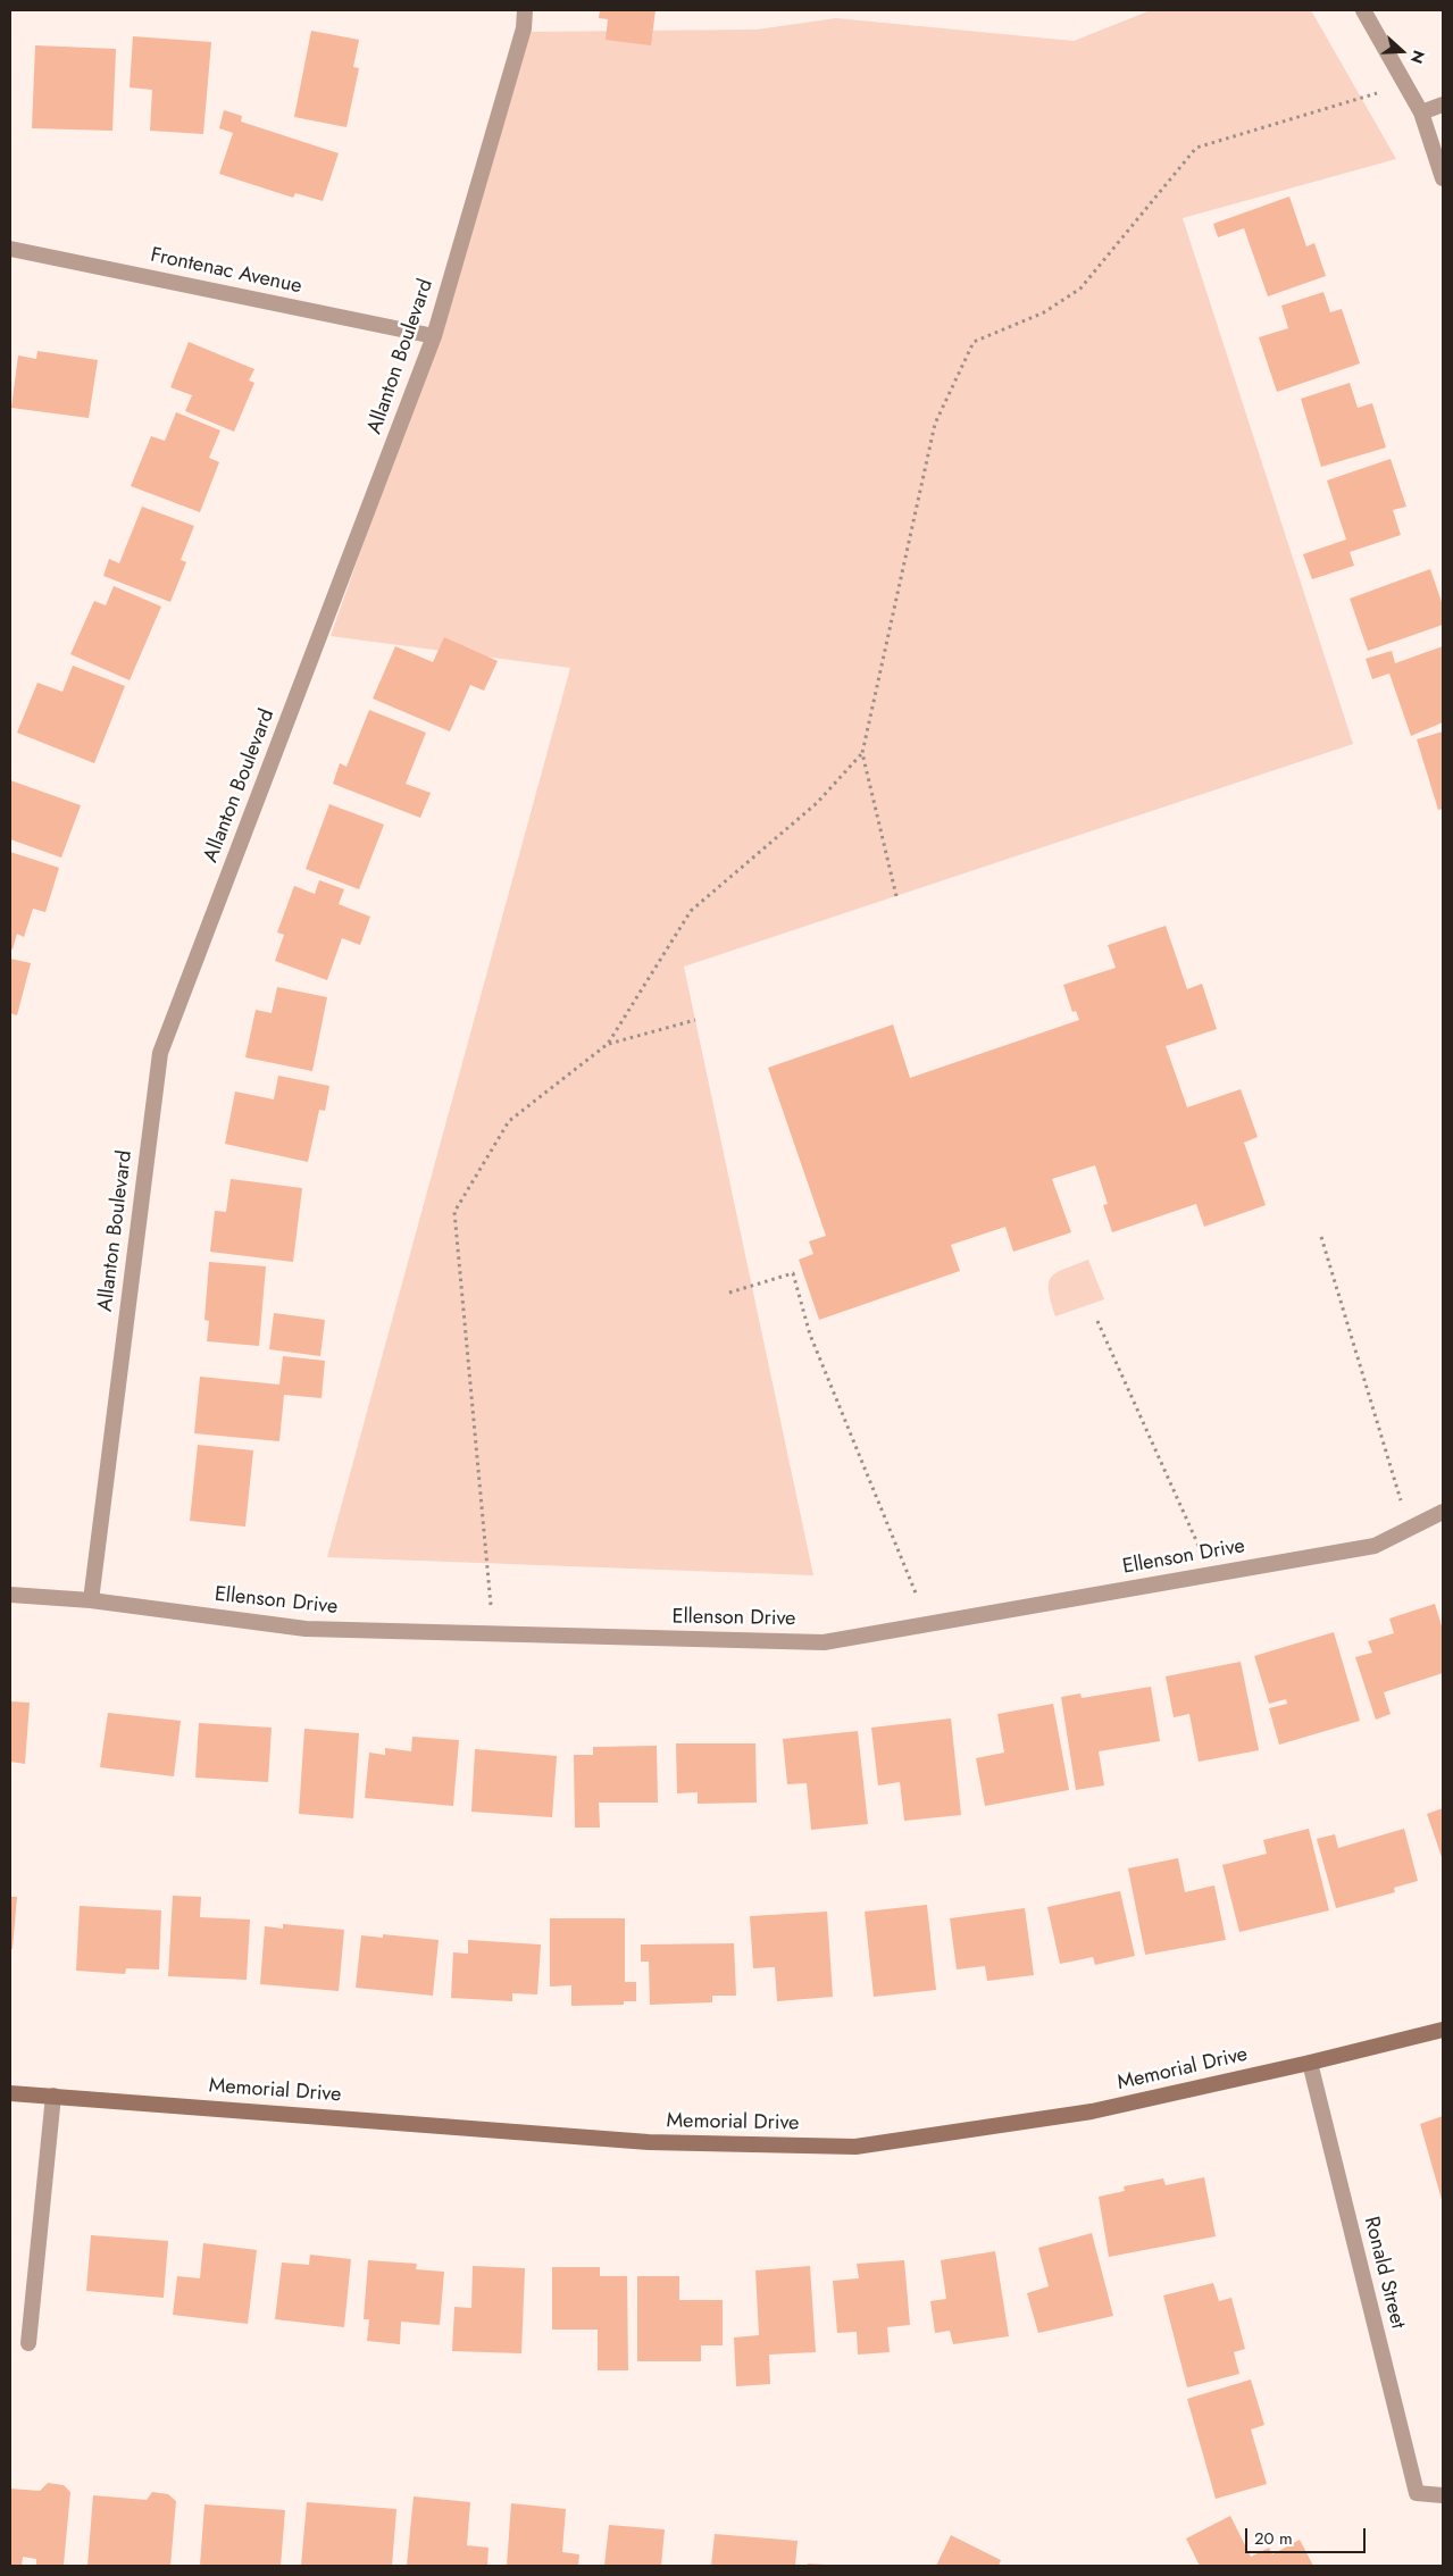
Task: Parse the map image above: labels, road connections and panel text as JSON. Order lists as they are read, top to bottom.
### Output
{
  "streets": {
    "main road": ["Memorial Drive"],
    "street": [
      "Frontenac Avenue",
      "Allanton Boulevard",
      "Ellenson Drive",
      "Ronald Street"
    ]
  },
  "crossings": [
    ["Frontenac Avenue", "Allanton Boulevard"],
    ["Allanton Boulevard", "Ellenson Drive"],
    ["Memorial Drive", "Ronald Street"]
  ],
  "scale_bar": "20 m",
  "north": "right"
}
